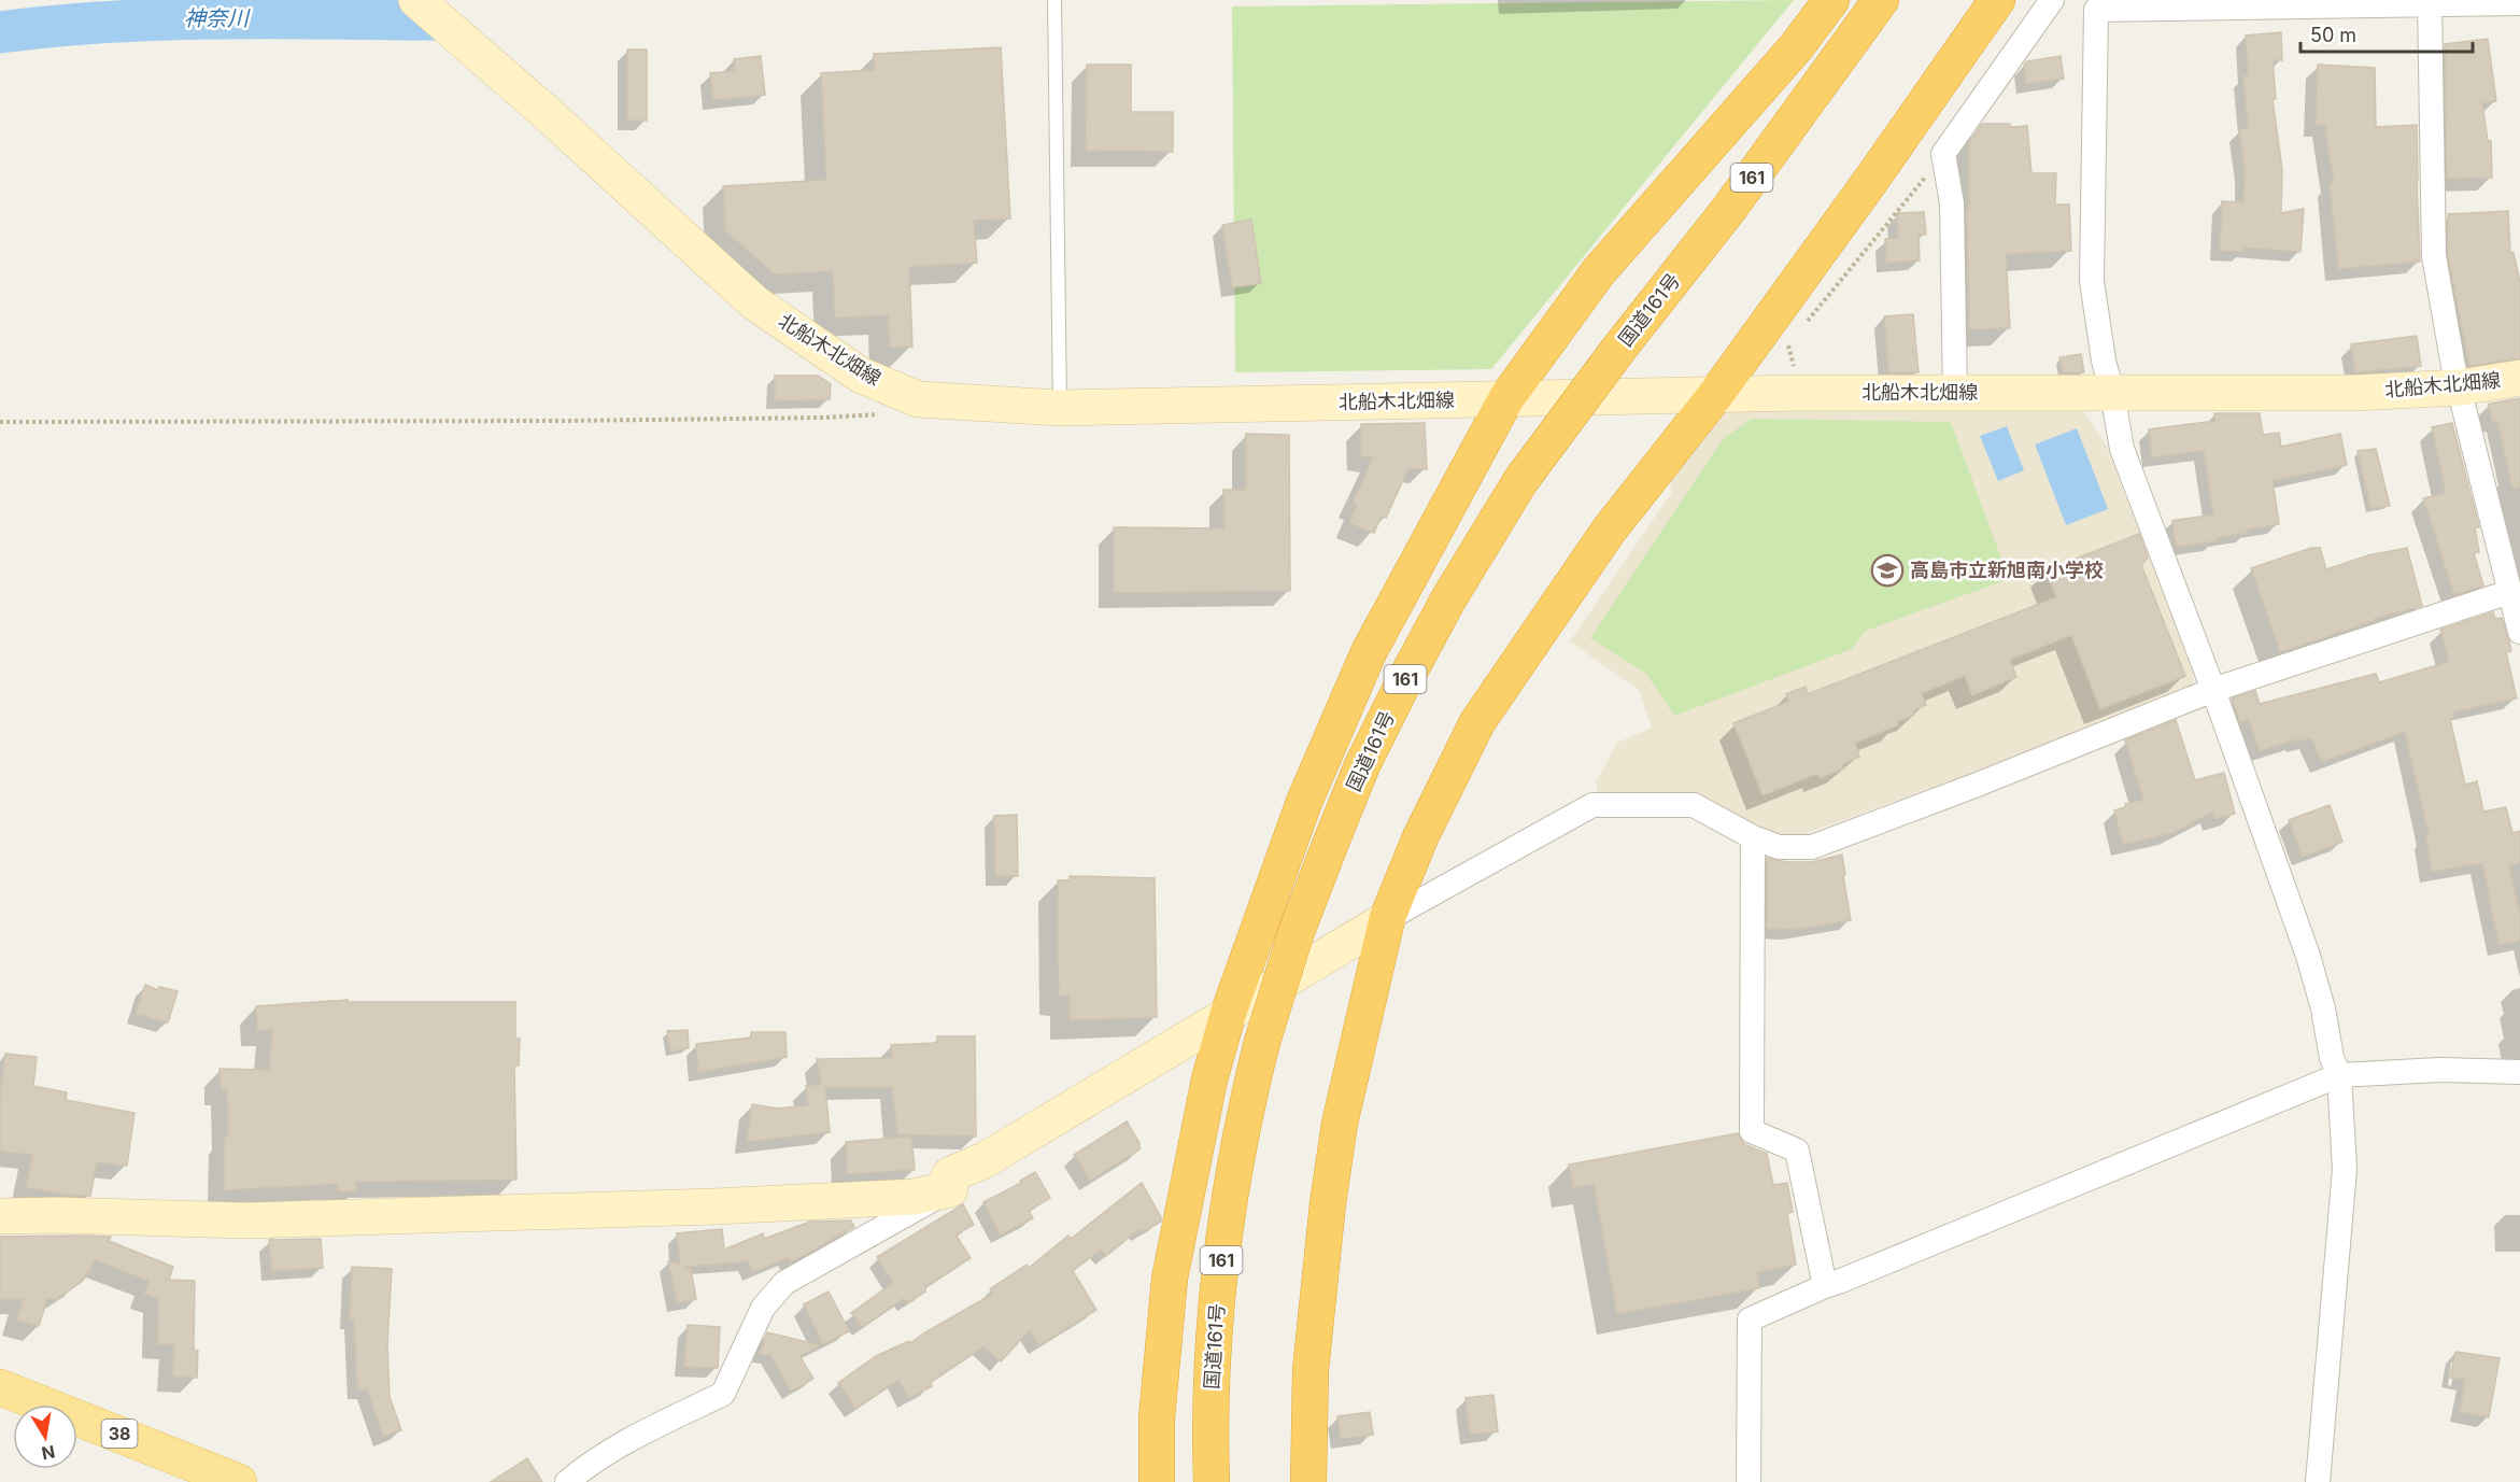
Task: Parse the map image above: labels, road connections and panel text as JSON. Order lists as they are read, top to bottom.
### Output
{
  "streets": {
    "highway": ["161", "国道161号"],
    "main road": ["北船木北畑線", "38"]
  },
  "water": ["神奈川"],
  "places": {
    "school or university": ["高島市立新旭南小学校"]
  },
  "scale_bar": "50 m",
  "north": "bottom"
}
